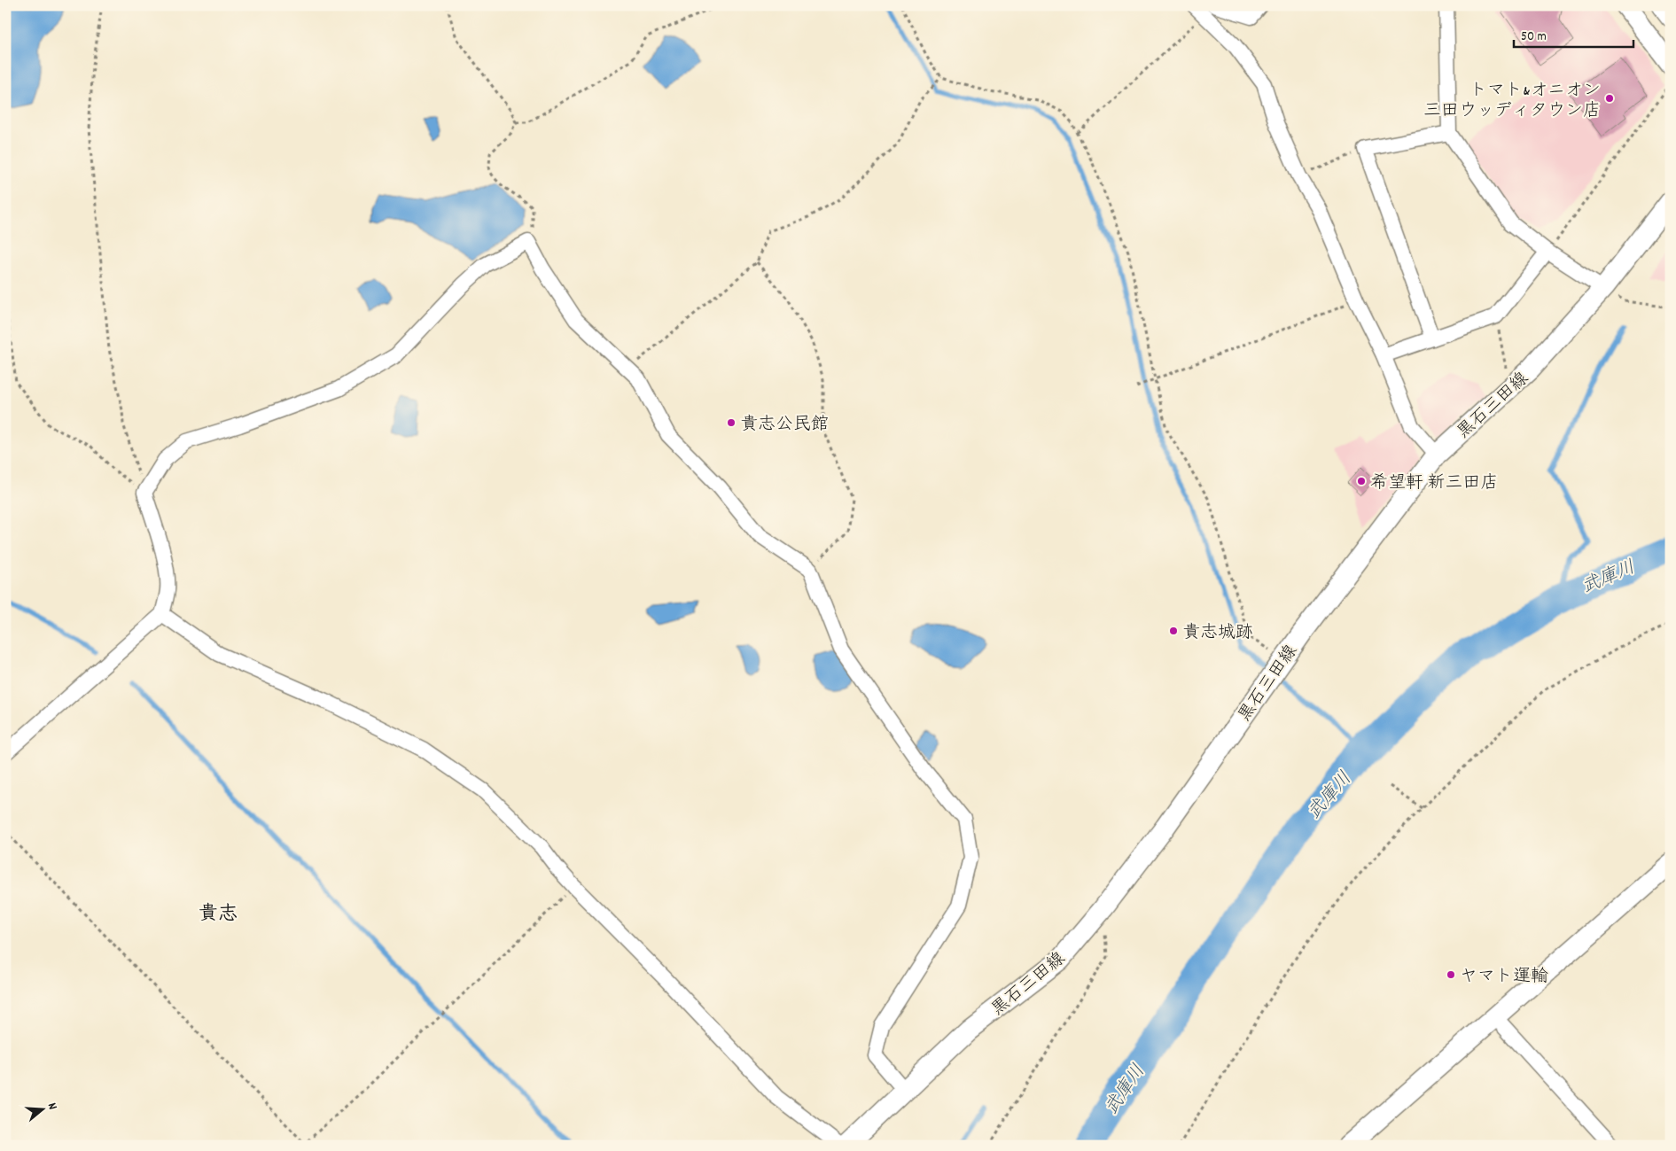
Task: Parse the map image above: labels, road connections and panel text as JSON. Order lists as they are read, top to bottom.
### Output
{
  "streets": {
    "main road": ["黒石三田線"]
  },
  "districts": ["貴志"],
  "water": ["武庫川"],
  "places": [
    "トマト&オニオン 三田ウッディタウン店",
    "貴志公民館",
    "希望軒 新三田店",
    "貴志城跡",
    "ヤマト運輸"
  ],
  "scale_bar": "50 m",
  "north": "right"
}
